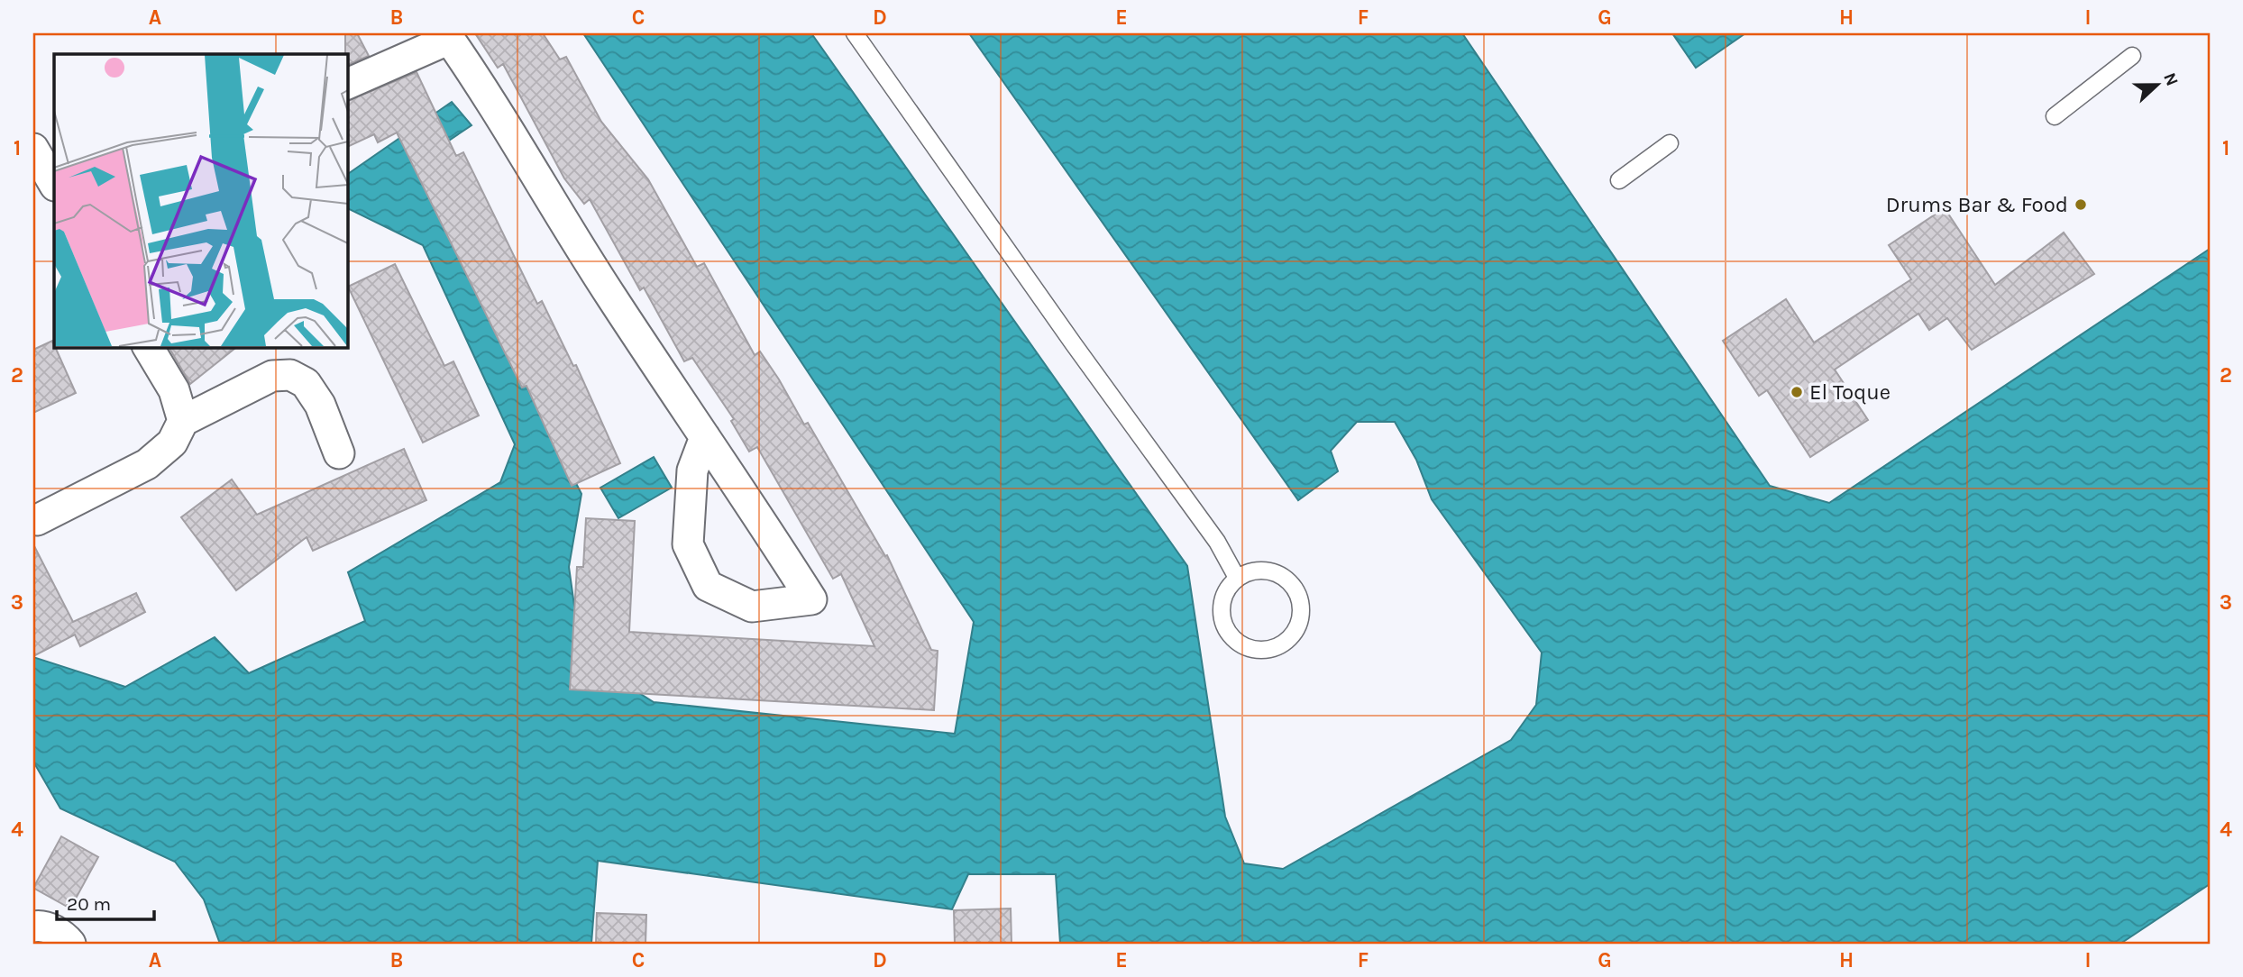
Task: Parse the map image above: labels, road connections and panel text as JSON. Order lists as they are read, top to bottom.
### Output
{
  "places": ["Drums Bar & Food", "El Toque"],
  "scale_bar": "20 m",
  "north": "right",
  "grid": {
    "columns": [
      "A",
      "B",
      "C",
      "D",
      "E",
      "F",
      "G",
      "H",
      "I"
    ],
    "rows": [
      "1",
      "2",
      "3",
      "4"
    ]
  }
}
